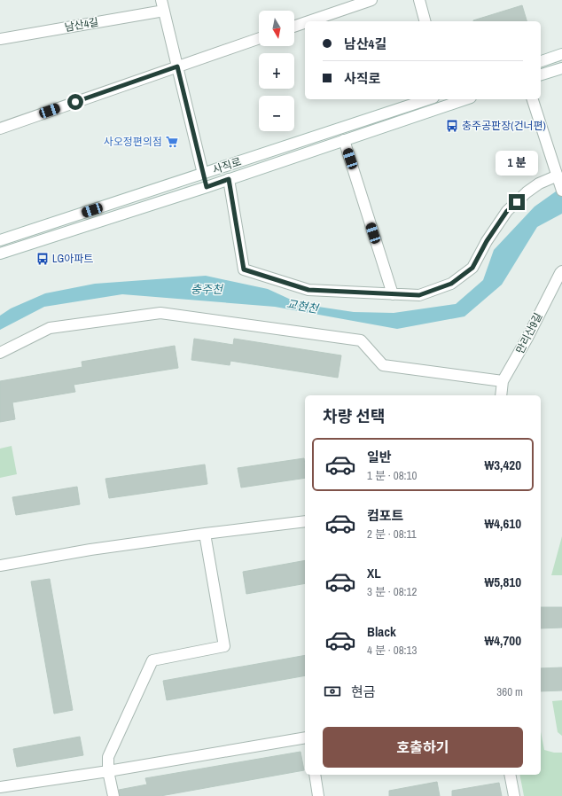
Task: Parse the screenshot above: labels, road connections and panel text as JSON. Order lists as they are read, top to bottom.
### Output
{
  "streets": {
    "street": ["남산4길", "사직로", "만리산9길"]
  },
  "water": ["충주천", "교현천"],
  "places": {
    "bus stop": ["충주공판장(건너편)", "LG아파트"],
    "supermarket": ["사오정편의점"]
  },
  "north": "bottom",
  "page": {
    "map_buttons": ["+", "−"],
    "banner": ["남산4길", "사직로"],
    "bubble": "1 분",
    "heading": "차량 선택",
    "list": [
      {
        "name": "일반",
        "note": "1 분 · 08:10",
        "value": "₩3,420"
      },
      {
        "name": "컴포트",
        "note": "2 분 · 08:11",
        "value": "₩4,610"
      },
      {
        "name": "XL",
        "note": "3 분 · 08:12",
        "value": "₩5,810"
      },
      {
        "name": "Black",
        "note": "4 분 · 08:13",
        "value": "₩4,700"
      }
    ],
    "pay": ["현금", "360 m"],
    "buttons": "호출하기"
  }
}
